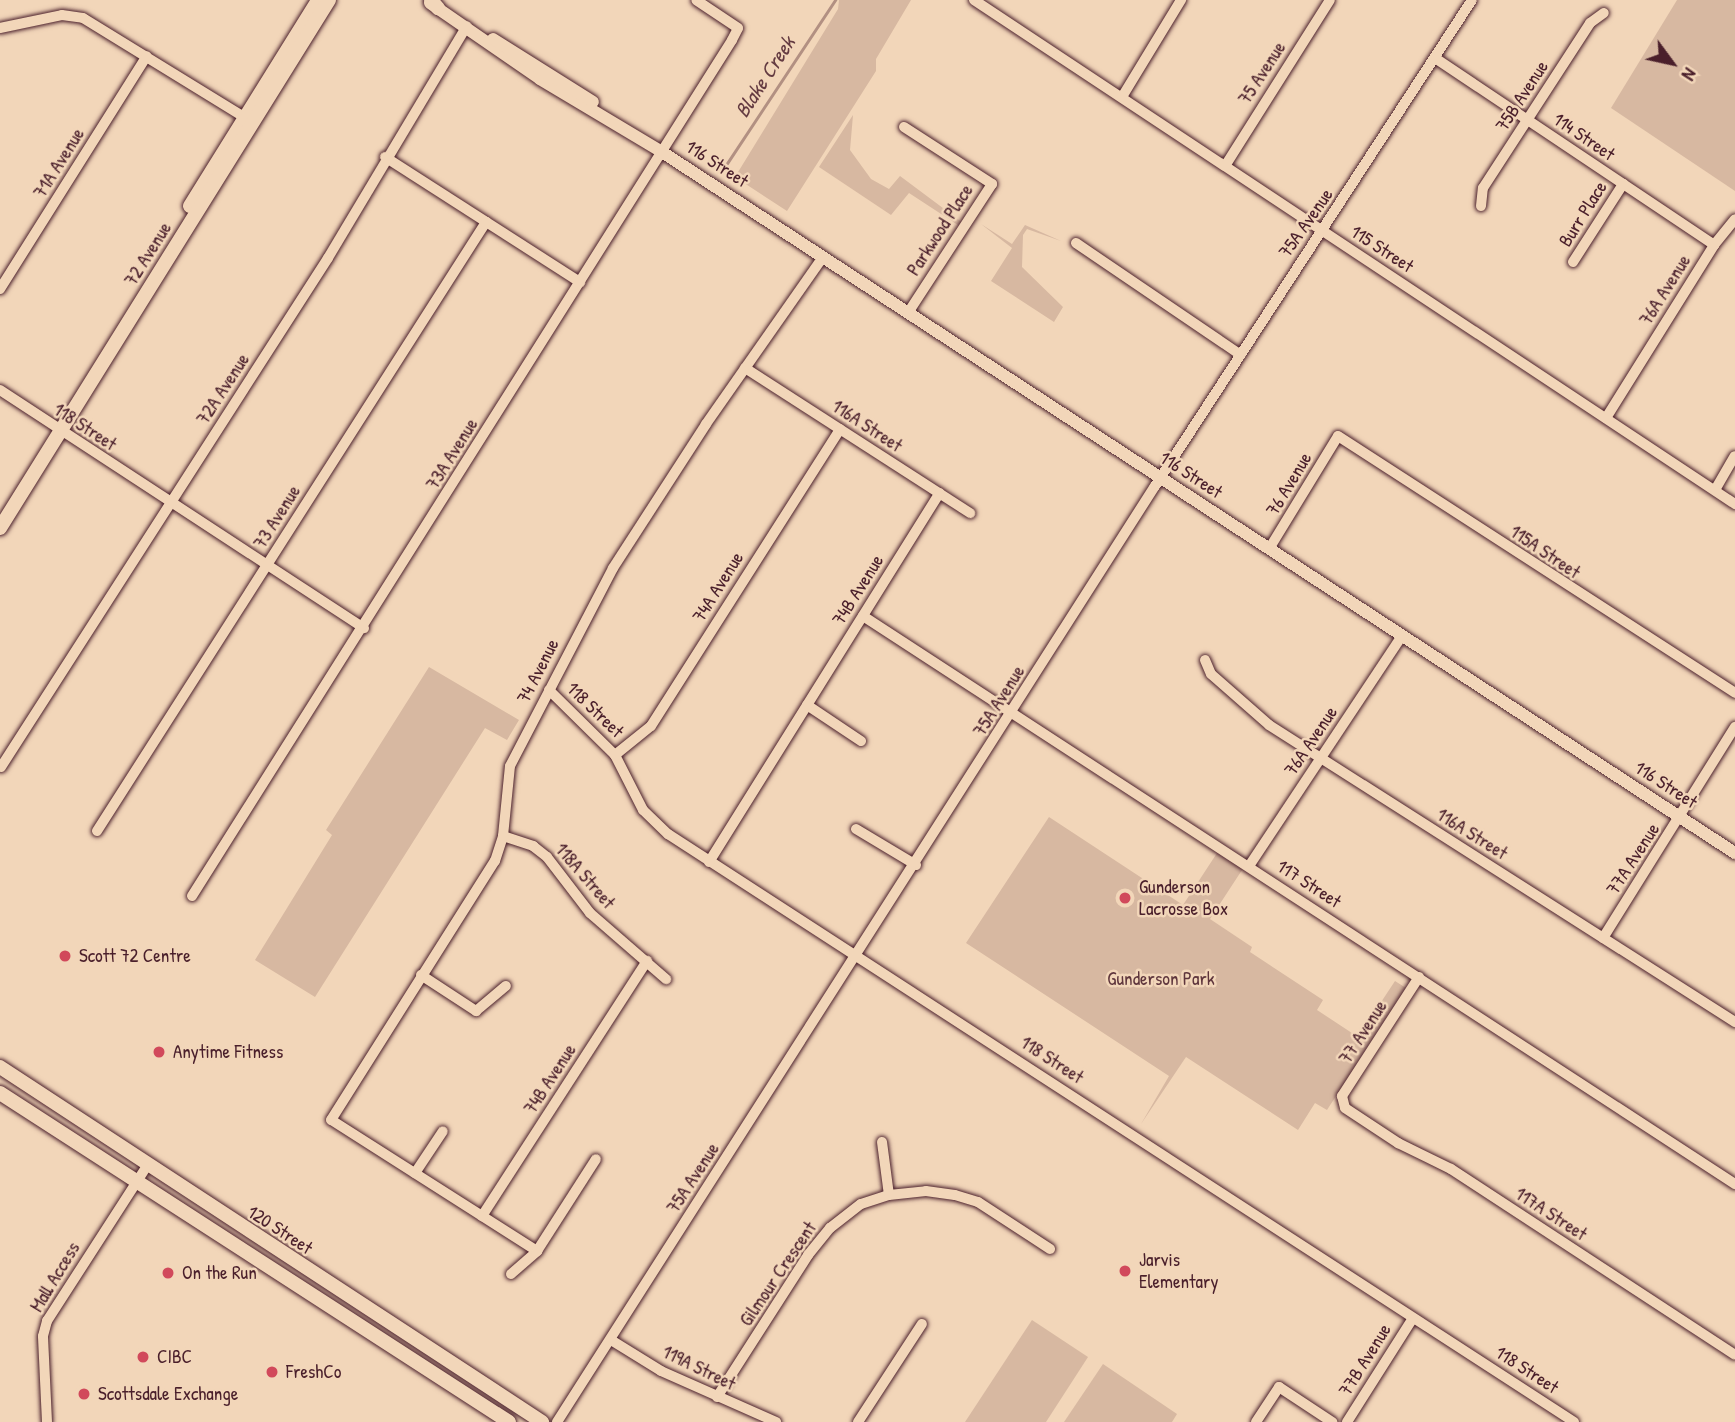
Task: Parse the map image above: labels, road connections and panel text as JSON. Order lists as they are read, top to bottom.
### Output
{
  "streets": {
    "main road": ["72 Avenue", "120 Street"],
    "street": [
      "75 Avenue",
      "75B Avenue",
      "114 Street",
      "71A Avenue",
      "116 Street",
      "Burr Place",
      "75A Avenue",
      "Parkwood Place",
      "115 Street",
      "76A Avenue",
      "72A Avenue",
      "116A Street",
      "118 Street",
      "73A Avenue",
      "76 Avenue",
      "73 Avenue",
      "115A Street",
      "74A Avenue",
      "74B Avenue",
      "74 Avenue",
      "77A Avenue",
      "118A Street",
      "117 Street",
      "77 Avenue",
      "117A Street",
      "Gilmour Crescent",
      "Mall Access",
      "77B Avenue",
      "119A Street"
    ]
  },
  "crossings": [
    ["75 Avenue", "115 Street"],
    ["75B Avenue", "114 Street"],
    ["114 Street", "Burr Place"],
    ["114 Street", "75A Avenue"],
    ["114 Street", "76A Avenue"],
    ["116 Street", "75A Avenue"],
    ["116 Street", "Parkwood Place"],
    ["116 Street", "76A Avenue"],
    ["116 Street", "72A Avenue"],
    ["116 Street", "73A Avenue"],
    ["116 Street", "76 Avenue"],
    ["116 Street", "74 Avenue"],
    ["116 Street", "77A Avenue"],
    ["75A Avenue", "115 Street"],
    ["75A Avenue", "118 Street"],
    ["75A Avenue", "117 Street"],
    ["75A Avenue", "119A Street"],
    ["115 Street", "76A Avenue"],
    ["72 Avenue", "118 Street"],
    ["76A Avenue", "116A Street"],
    ["76A Avenue", "117 Street"],
    ["72A Avenue", "118 Street"],
    ["116A Street", "74A Avenue"],
    ["116A Street", "74B Avenue"],
    ["116A Street", "74 Avenue"],
    ["116A Street", "77A Avenue"],
    ["118 Street", "73A Avenue"],
    ["118 Street", "73 Avenue"],
    ["118 Street", "74A Avenue"],
    ["118 Street", "74B Avenue"],
    ["118 Street", "74 Avenue"],
    ["118 Street", "77B Avenue"],
    ["76 Avenue", "115A Street"],
    ["74B Avenue", "118A Street"],
    ["74B Avenue", "117 Street"],
    ["74 Avenue", "118A Street"],
    ["117 Street", "77 Avenue"],
    ["77 Avenue", "117A Street"],
    ["120 Street", "Mall Access"],
    ["Gilmour Crescent", "119A Street"]
  ],
  "water": ["Blake Creek"],
  "parks": ["Gunderson Park"],
  "places": [
    "Gunderson Lacrosse Box",
    "Scott 72 Centre",
    "Anytime Fitness",
    "Jarvis Elementary",
    "On the Run",
    "CIBC",
    "FreshCo",
    "Scottsdale Exchange"
  ],
  "north": "bottom right"
}
